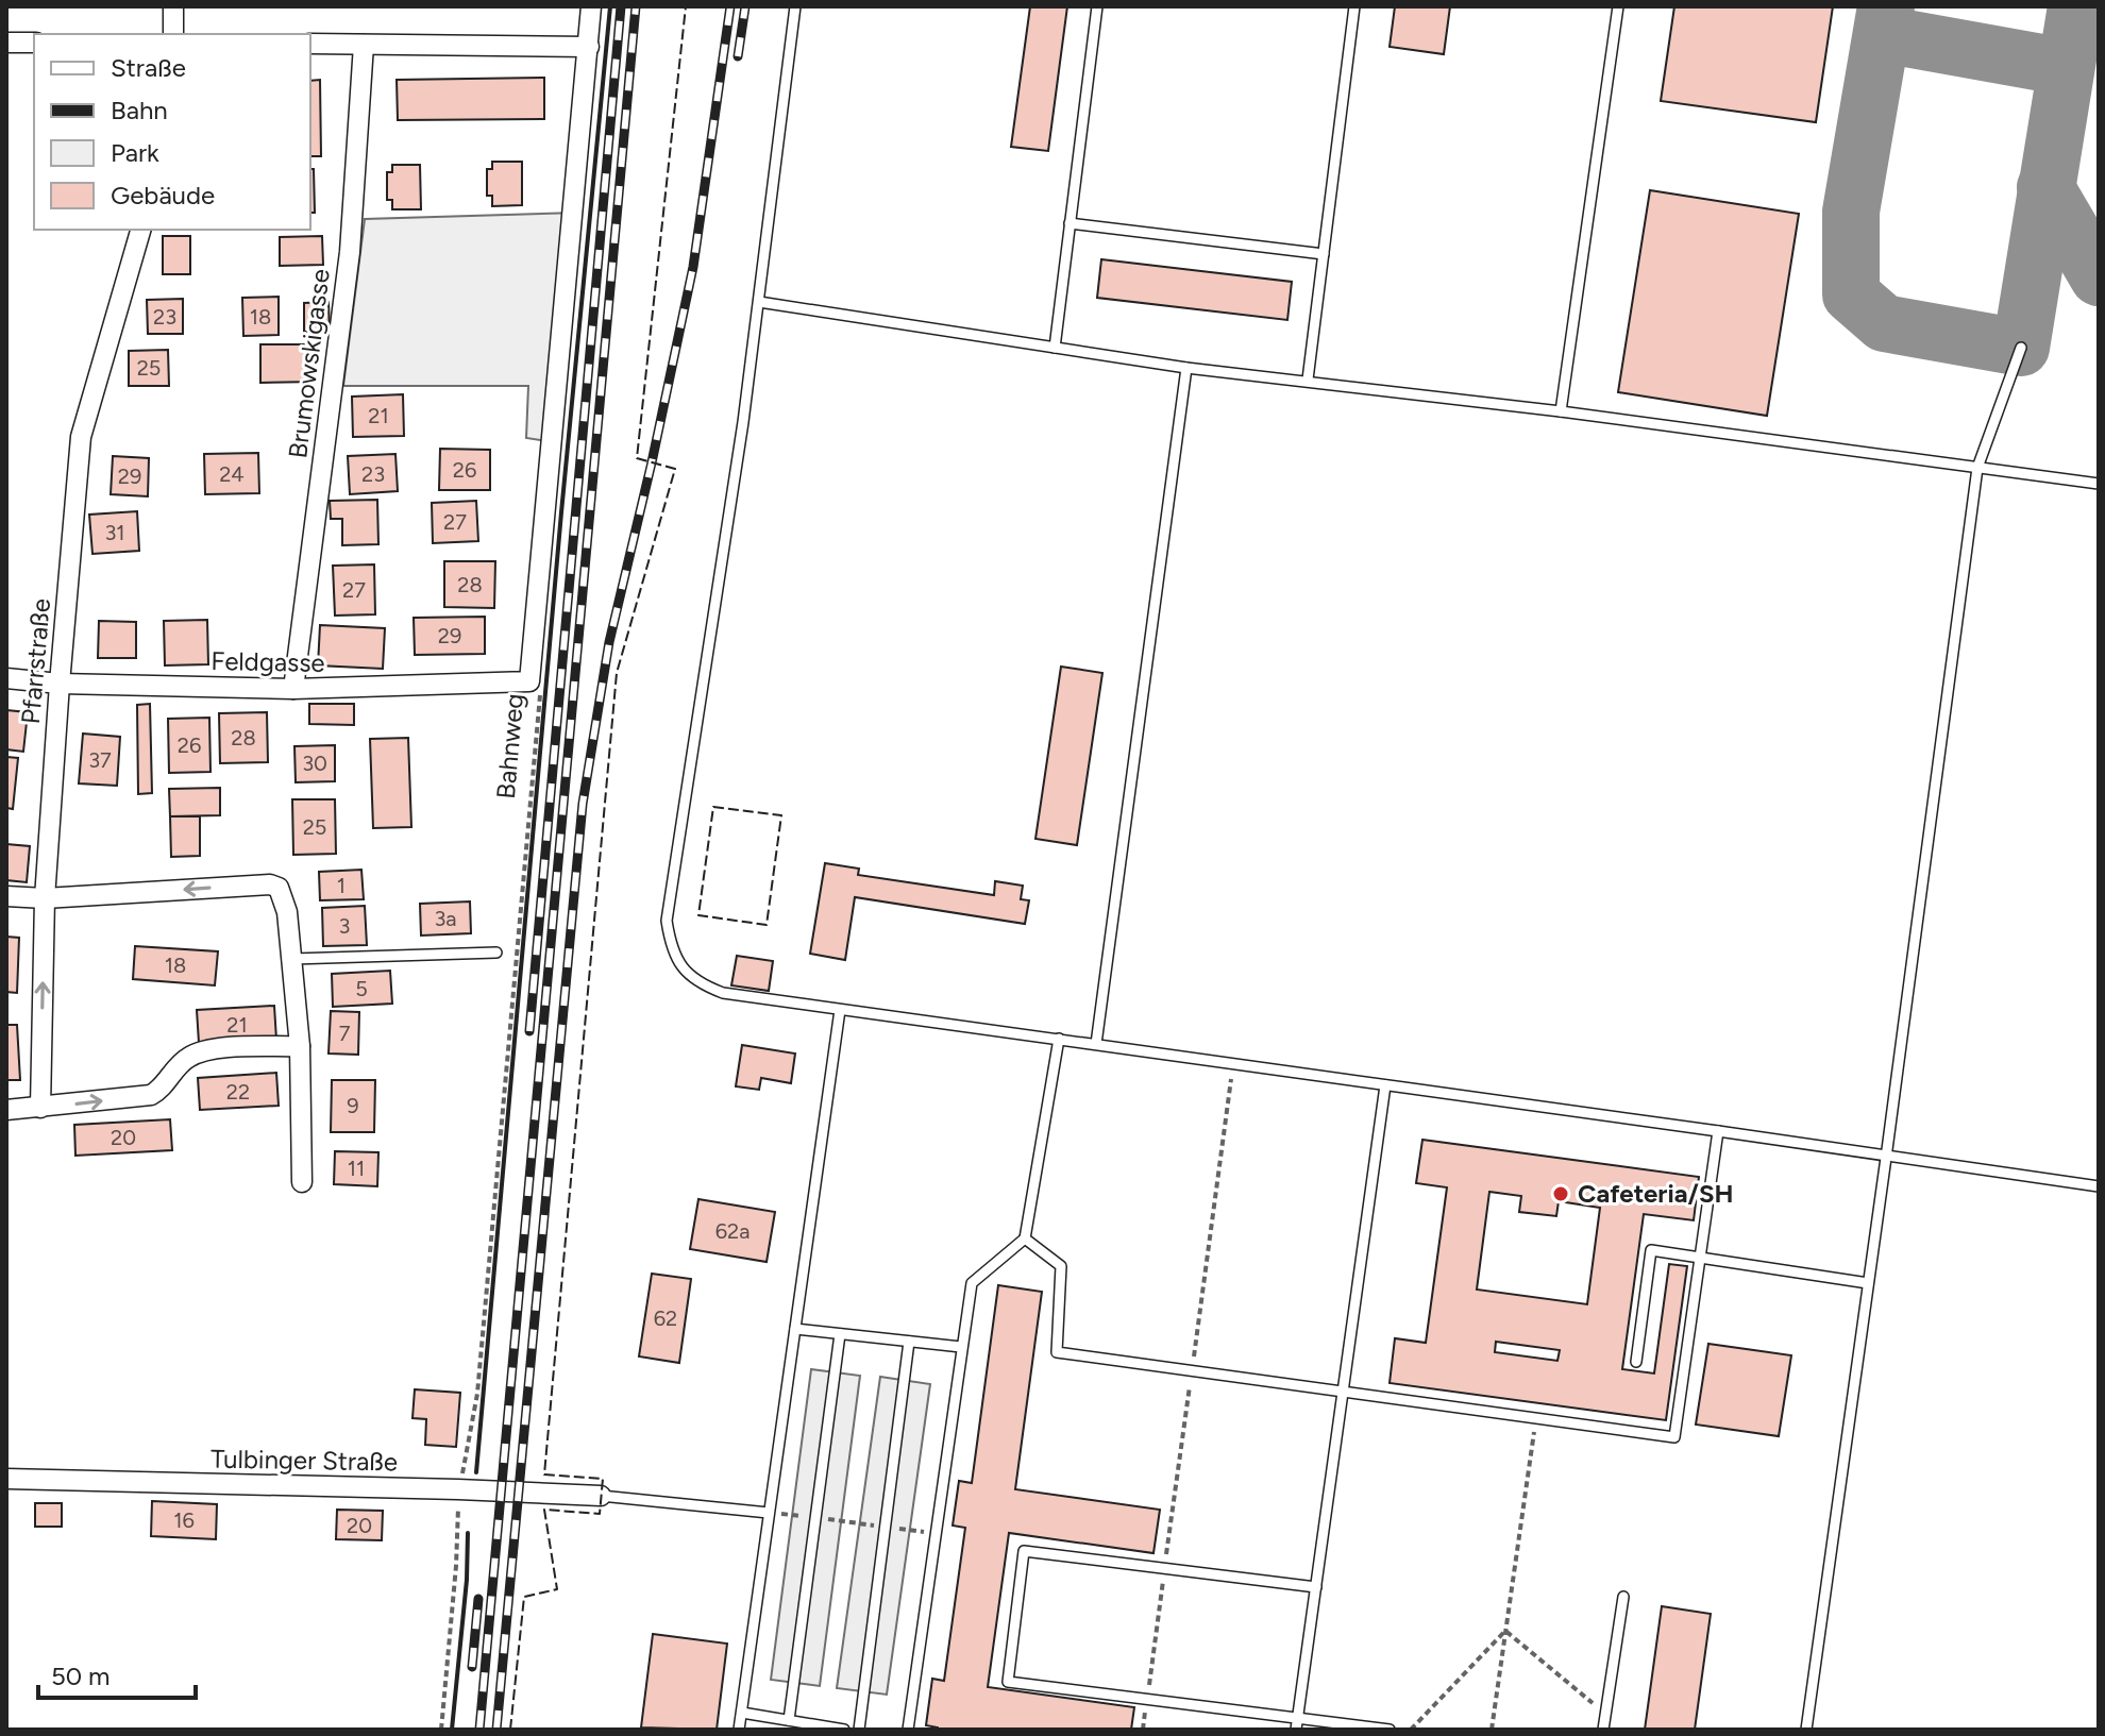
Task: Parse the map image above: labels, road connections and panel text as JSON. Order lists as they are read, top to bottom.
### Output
{
  "streets": {
    "street": [
      "Brumowskigasse",
      "Pfarrstraße",
      "Feldgasse",
      "Bahnweg",
      "Tulbinger Straße"
    ]
  },
  "crossings": [
    ["Brumowskigasse", "Feldgasse"],
    ["Pfarrstraße", "Feldgasse"],
    ["Feldgasse", "Bahnweg"],
    ["Bahnweg", "Tulbinger Straße"]
  ],
  "places": ["Cafeteria/SH"],
  "house_numbers": [
    "23",
    "18",
    "25",
    "21",
    "26",
    "24",
    "23",
    "29",
    "27",
    "31",
    "28",
    "27",
    "29",
    "28",
    "26",
    "37",
    "30",
    "25",
    "1",
    "3a",
    "3",
    "18",
    "5",
    "21",
    "7",
    "22",
    "9",
    "20",
    "11",
    "62a",
    "62",
    "16",
    "20"
  ],
  "legend": [
    "Straße",
    "Bahn",
    "Park",
    "Gebäude"
  ],
  "scale_bar": "50 m"
}
